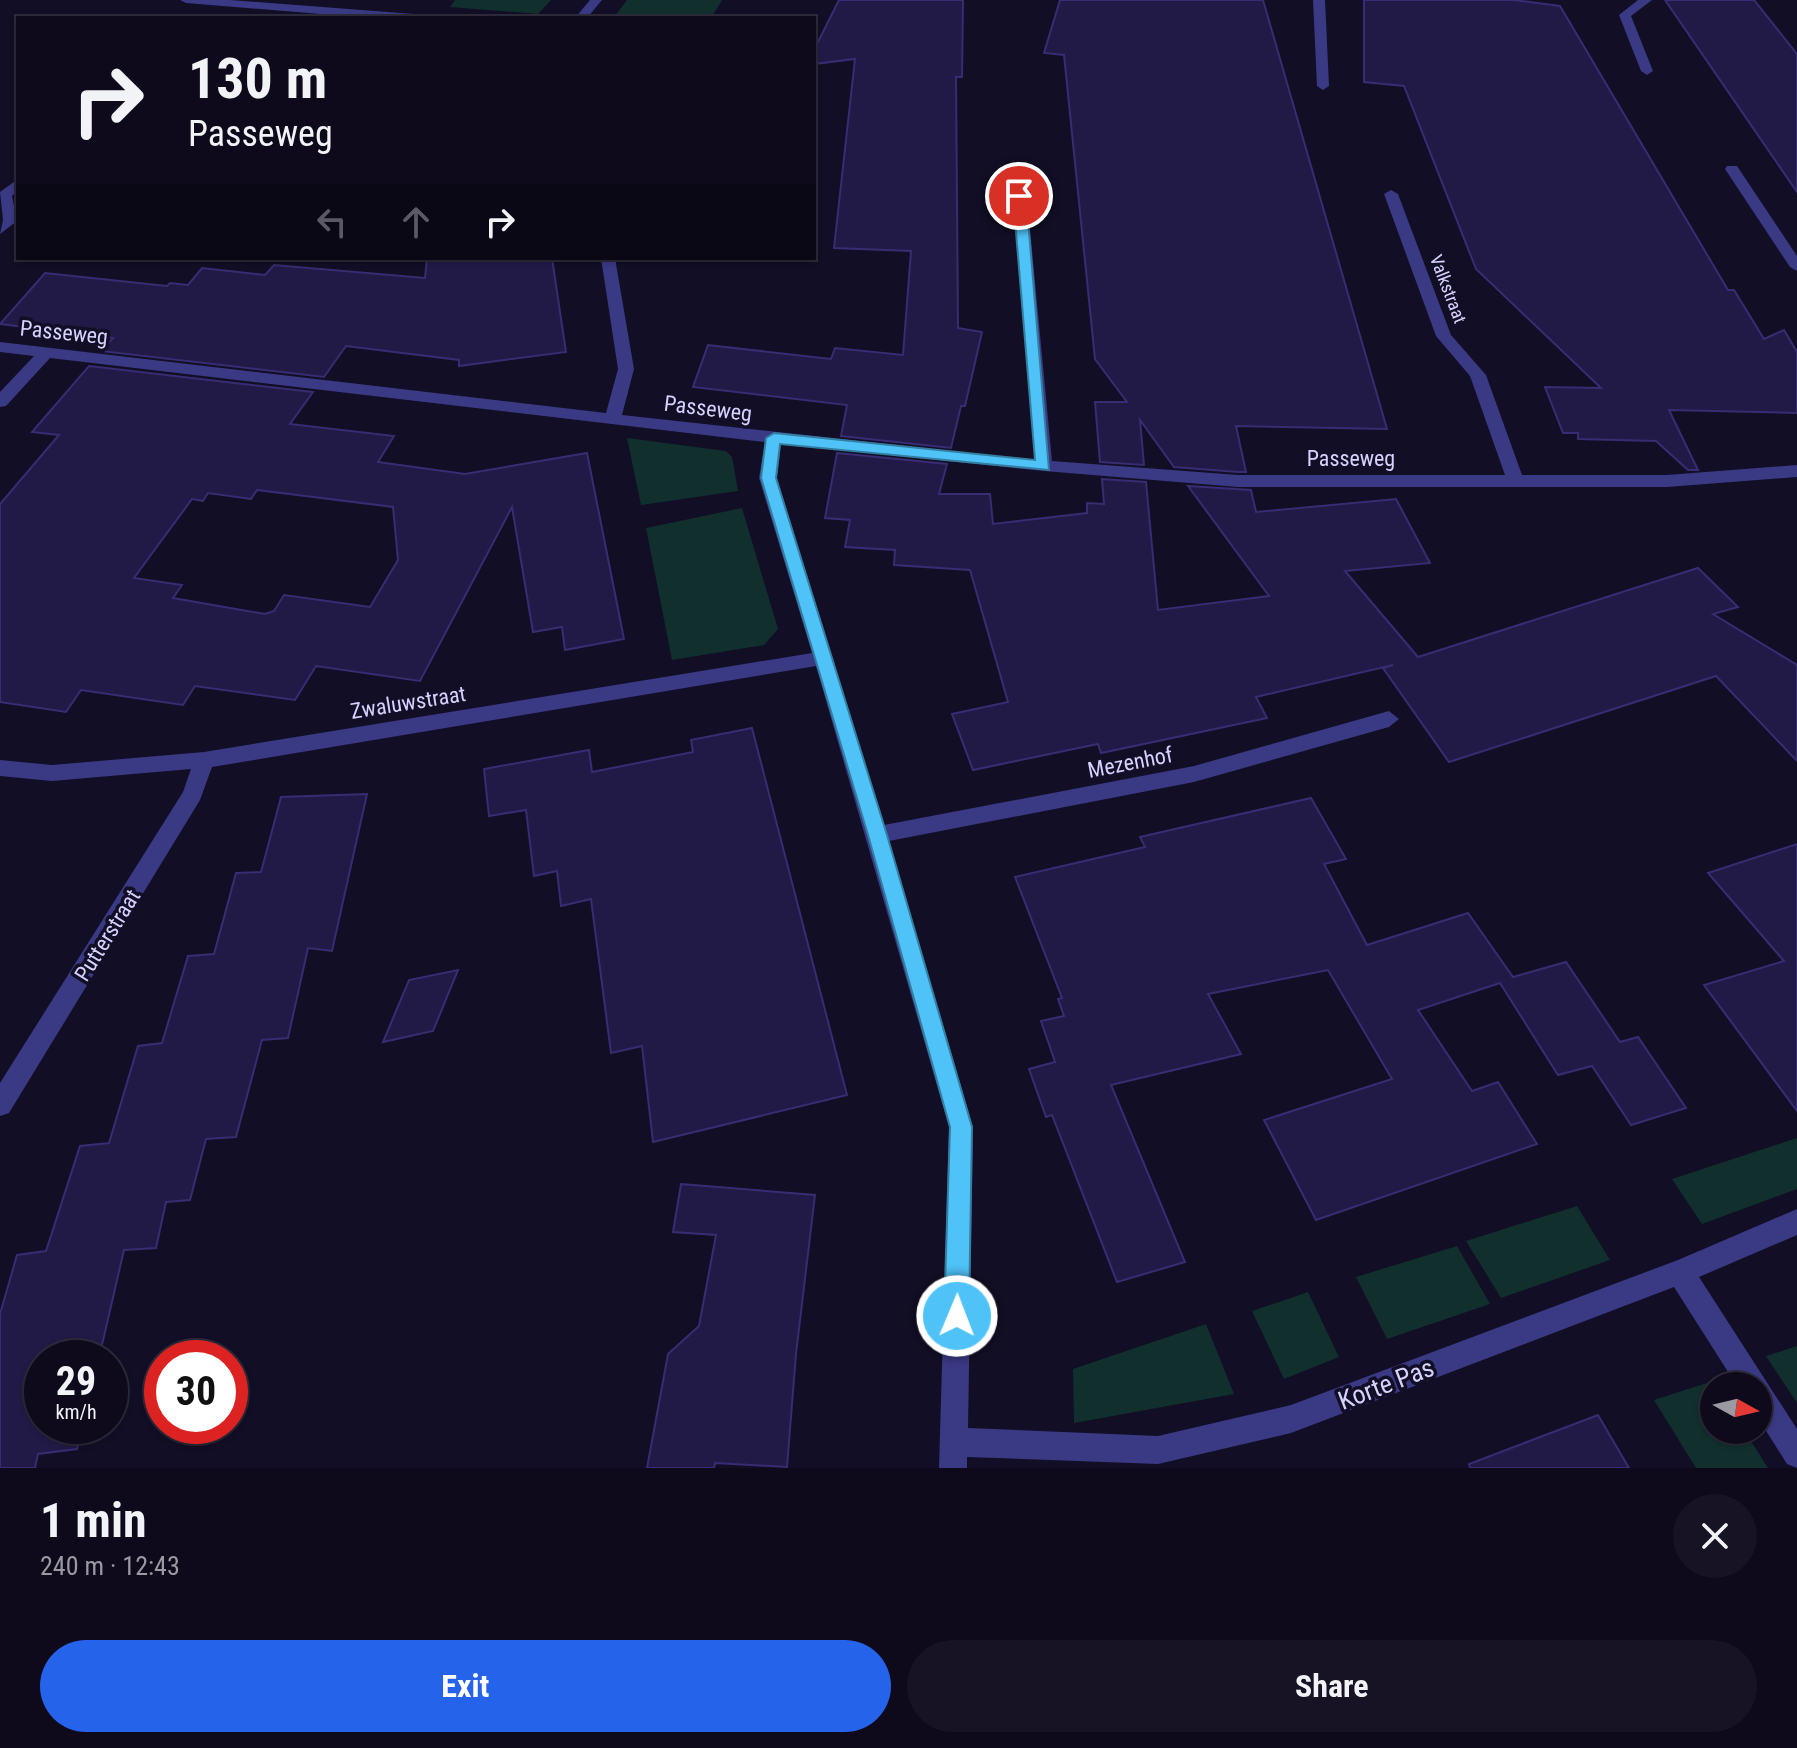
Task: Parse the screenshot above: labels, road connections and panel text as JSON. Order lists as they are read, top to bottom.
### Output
{
  "streets": {
    "street": [
      "Valkstraat",
      "Passeweg",
      "Zwaluwstraat",
      "Mezenhof",
      "Putterstraat",
      "Korte Pas"
    ]
  },
  "crossings": [
    ["Valkstraat", "Passeweg"],
    ["Zwaluwstraat", "Putterstraat"]
  ],
  "north": "right",
  "page": {
    "turn": ["130 m", "Passeweg"],
    "speed": "29 km/h",
    "limit": "30",
    "heading": ["1 min", "240 m · 12:43"],
    "buttons": ["Exit", "Share"]
  }
}
